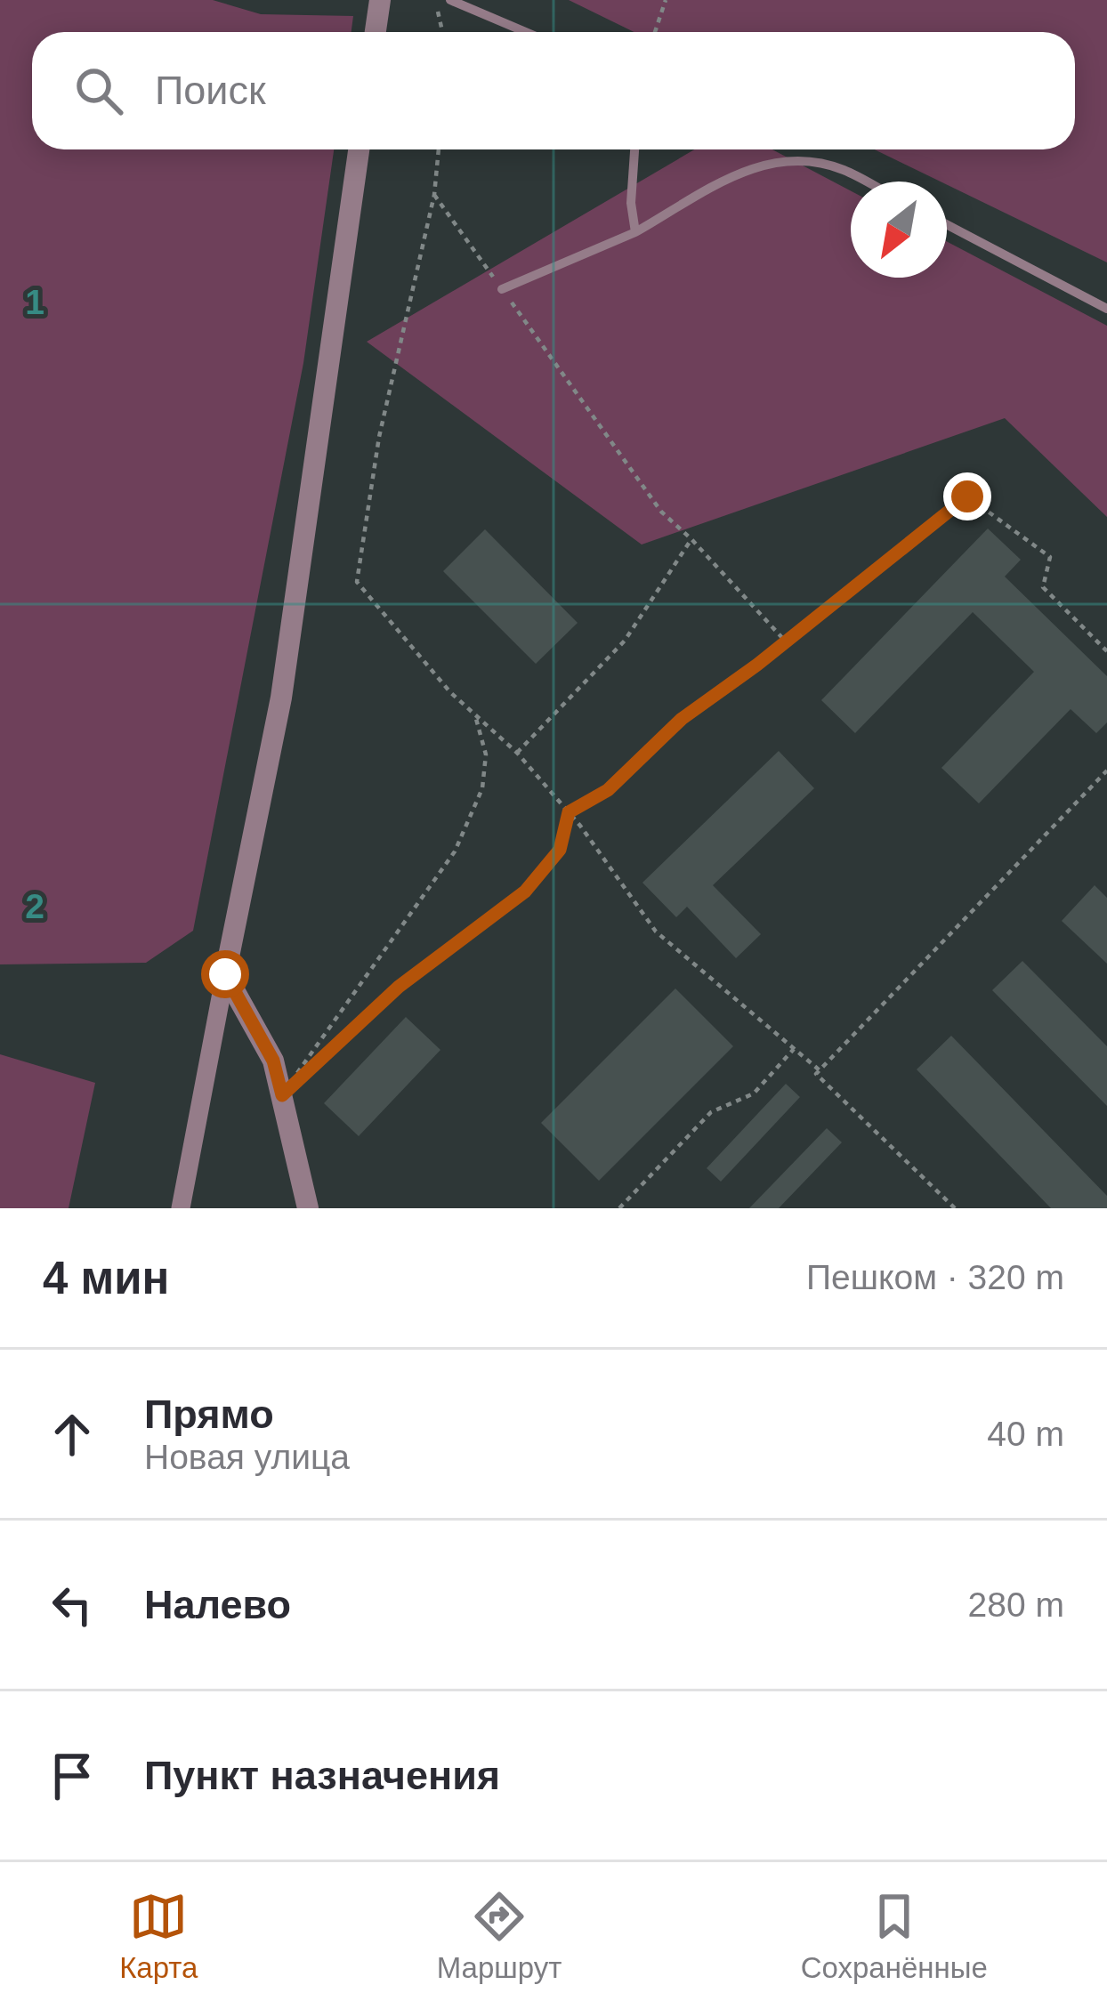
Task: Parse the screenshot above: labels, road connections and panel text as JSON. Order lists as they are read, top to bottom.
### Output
{
  "north": "bottom left",
  "page": {
    "search": "Поиск",
    "heading": ["4 мин", "Пешком · 320 m"],
    "list": [
      ["Прямо", "Новая улица", "40 m"],
      ["Налево", "280 m"],
      "Пункт назначения"
    ],
    "nav": ["Карта", "Маршрут", "Сохранённые"]
  },
  "grid": {
    "rows": ["1", "2"]
  }
}
